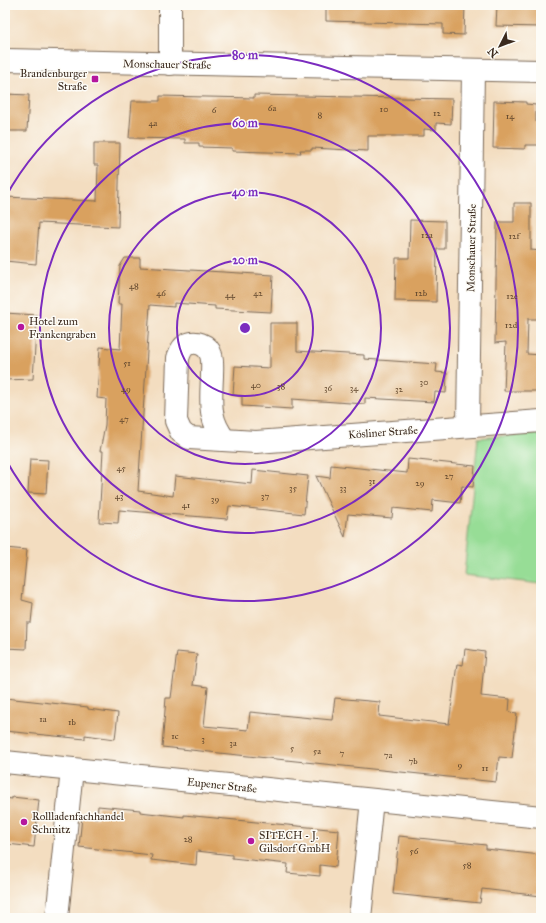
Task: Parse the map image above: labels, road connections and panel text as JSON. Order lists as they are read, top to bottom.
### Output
{
  "streets": {
    "street": ["Monschauer Straße", "Kösliner Straße", "Eupener Straße"]
  },
  "crossings": [
    ["Monschauer Straße", "Kösliner Straße"]
  ],
  "places": {
    "transit": ["Brandenburger Straße"],
    "other": ["Hotel zum Frankengraben", "Rollladenfachhandel Schmitz", "SITECH - J. Gilsdorf GmbH"]
  },
  "house_numbers": [
    "6a",
    "10",
    "6",
    "12",
    "8",
    "14",
    "4a",
    "12a",
    "12f",
    "48",
    "46",
    "42",
    "12b",
    "44",
    "12e",
    "12d",
    "51",
    "30",
    "40",
    "38",
    "36",
    "34",
    "49",
    "32",
    "47",
    "45",
    "27",
    "31",
    "29",
    "35",
    "33",
    "43",
    "37",
    "39",
    "41",
    "1a",
    "1b",
    "1c",
    "3",
    "3a",
    "5",
    "5a",
    "7",
    "7a",
    "7b",
    "9",
    "11",
    "28",
    "56",
    "58"
  ],
  "north": "bottom left",
  "rings": [
    "80 m",
    "60 m",
    "40 m",
    "20 m"
  ]
}
